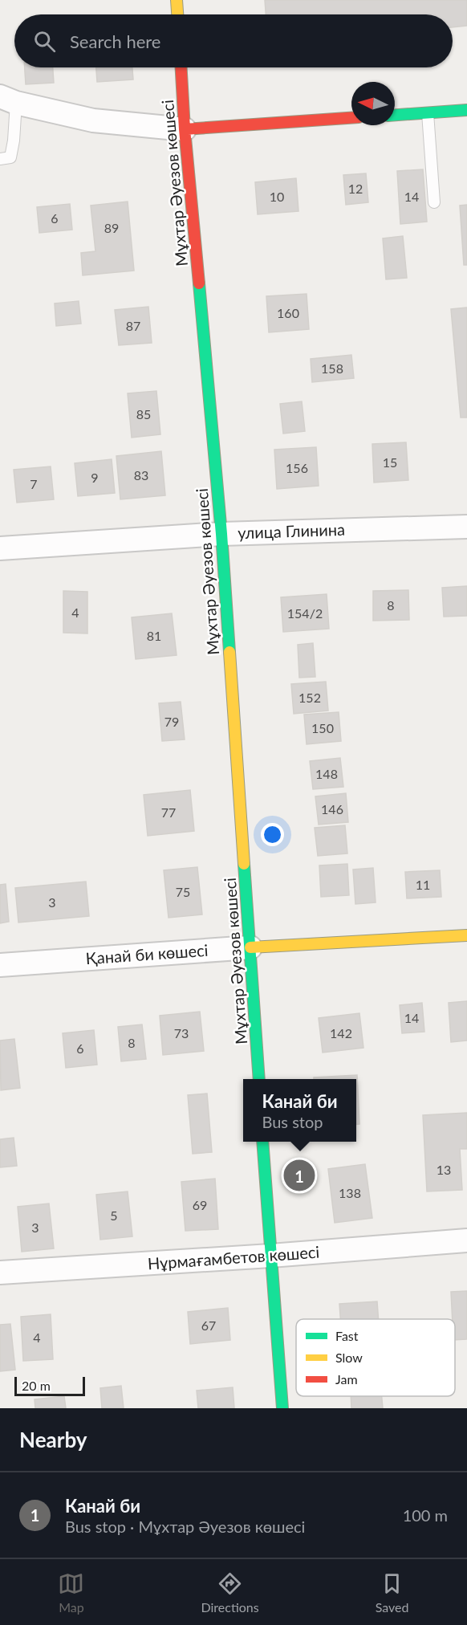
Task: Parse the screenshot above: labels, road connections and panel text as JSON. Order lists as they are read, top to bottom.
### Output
{
  "streets": {
    "main road": ["Мұхтар Әуезов көшесі", "Қанай би көшесі"],
    "street": ["улица Глинина", "Нұрмағамбетов көшесі"]
  },
  "crossings": [
    ["Мұхтар Әуезов көшесі", "улица Глинина"],
    ["Мұхтар Әуезов көшесі", "Қанай би көшесі"]
  ],
  "house_numbers": [
    "12",
    "10",
    "14",
    "6",
    "89",
    "160",
    "87",
    "158",
    "85",
    "15",
    "156",
    "83",
    "9",
    "7",
    "8",
    "4",
    "154/2",
    "81",
    "152",
    "79",
    "150",
    "148",
    "146",
    "77",
    "11",
    "75",
    "3",
    "14",
    "73",
    "142",
    "8",
    "6",
    "13",
    "138",
    "69",
    "5",
    "3",
    "67",
    "4"
  ],
  "legend": ["Fast", "Slow", "Jam"],
  "scale_bar": "20 m",
  "north": "left",
  "page": {
    "search": "Search here",
    "popup": ["Канай би", "Bus stop"],
    "pins": "1",
    "scale": "20 m",
    "heading": "Nearby",
    "list": [
      {
        "mark": "1",
        "name": "Канай би",
        "note": "Bus stop · Мұхтар Әуезов көшесі",
        "value": "100 m"
      }
    ],
    "nav": ["Map", "Directions", "Saved"]
  }
}
